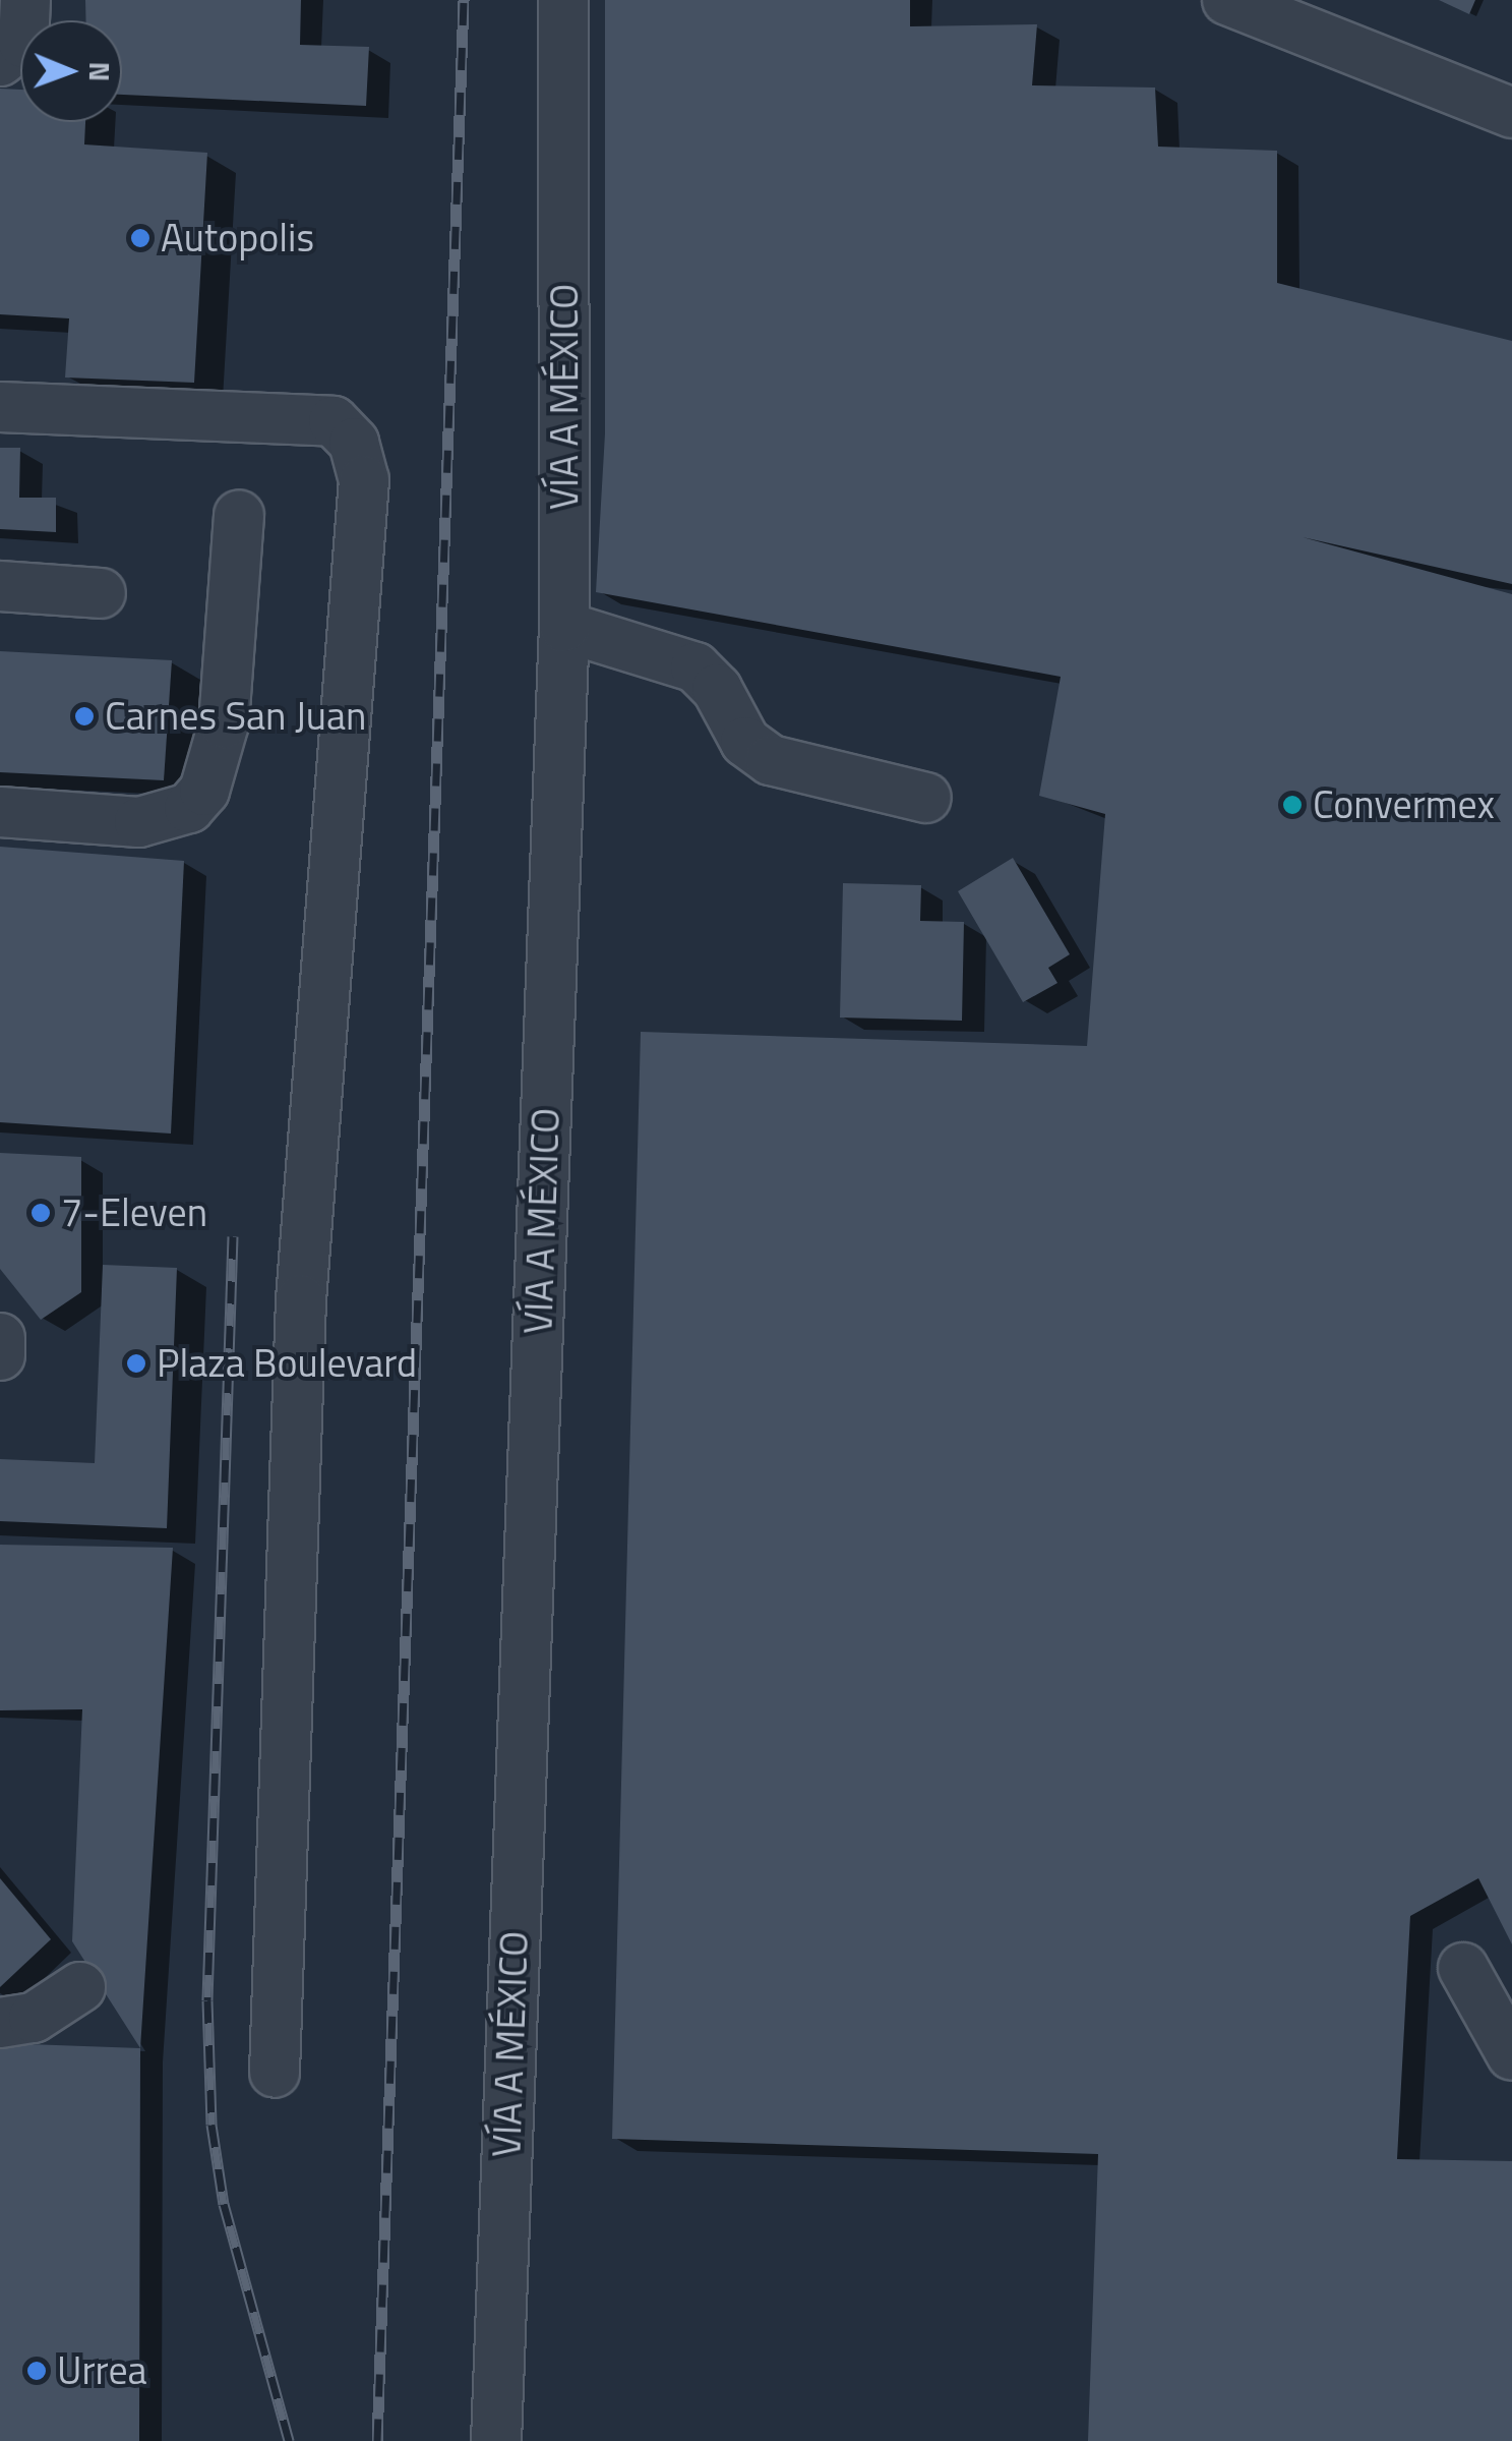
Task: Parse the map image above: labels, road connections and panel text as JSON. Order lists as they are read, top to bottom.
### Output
{
  "streets": {
    "street": ["VÍA A MÉXICO"]
  },
  "places": [
    "Autopolis",
    "Carnes San Juan",
    "Convermex",
    "7-Eleven",
    "Plaza Boulevard",
    "Urrea"
  ],
  "north": "right"
}
